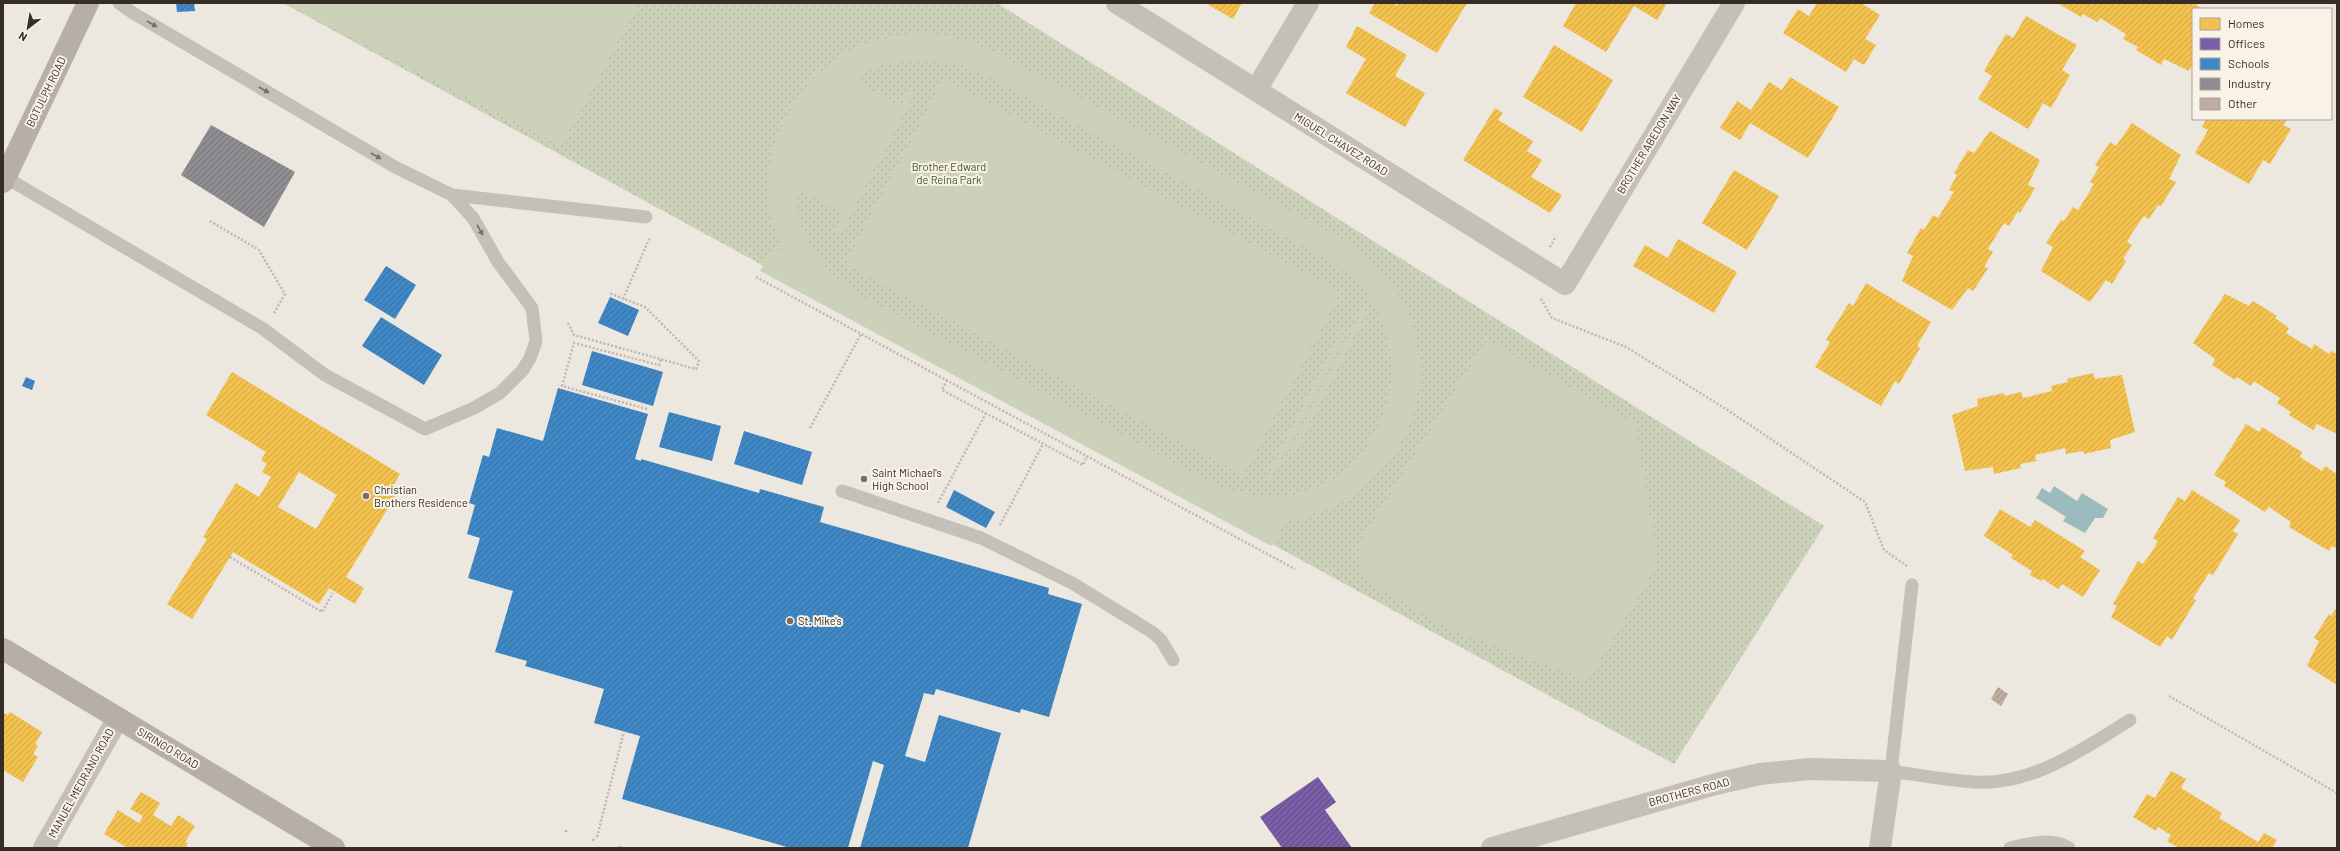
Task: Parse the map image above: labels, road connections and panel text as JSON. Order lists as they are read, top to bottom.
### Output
{
  "streets": {
    "street": [
      "BOTULPH ROAD",
      "MIGUEL CHAVEZ ROAD",
      "BROTHER ABEDON WAY",
      "SIRINGO ROAD",
      "MANUEL MEDRANO ROAD",
      "BROTHERS ROAD"
    ]
  },
  "crossings": [
    ["MIGUEL CHAVEZ ROAD", "BROTHER ABEDON WAY"],
    ["SIRINGO ROAD", "MANUEL MEDRANO ROAD"]
  ],
  "parks": ["Brother Edward de Reina Park"],
  "places": ["Saint Michael's High School", "Christian Brothers Residence", "St. Mike's"],
  "legend": [
    "Homes",
    "Offices",
    "Schools",
    "Industry",
    "Other"
  ],
  "north": "bottom left"
}
